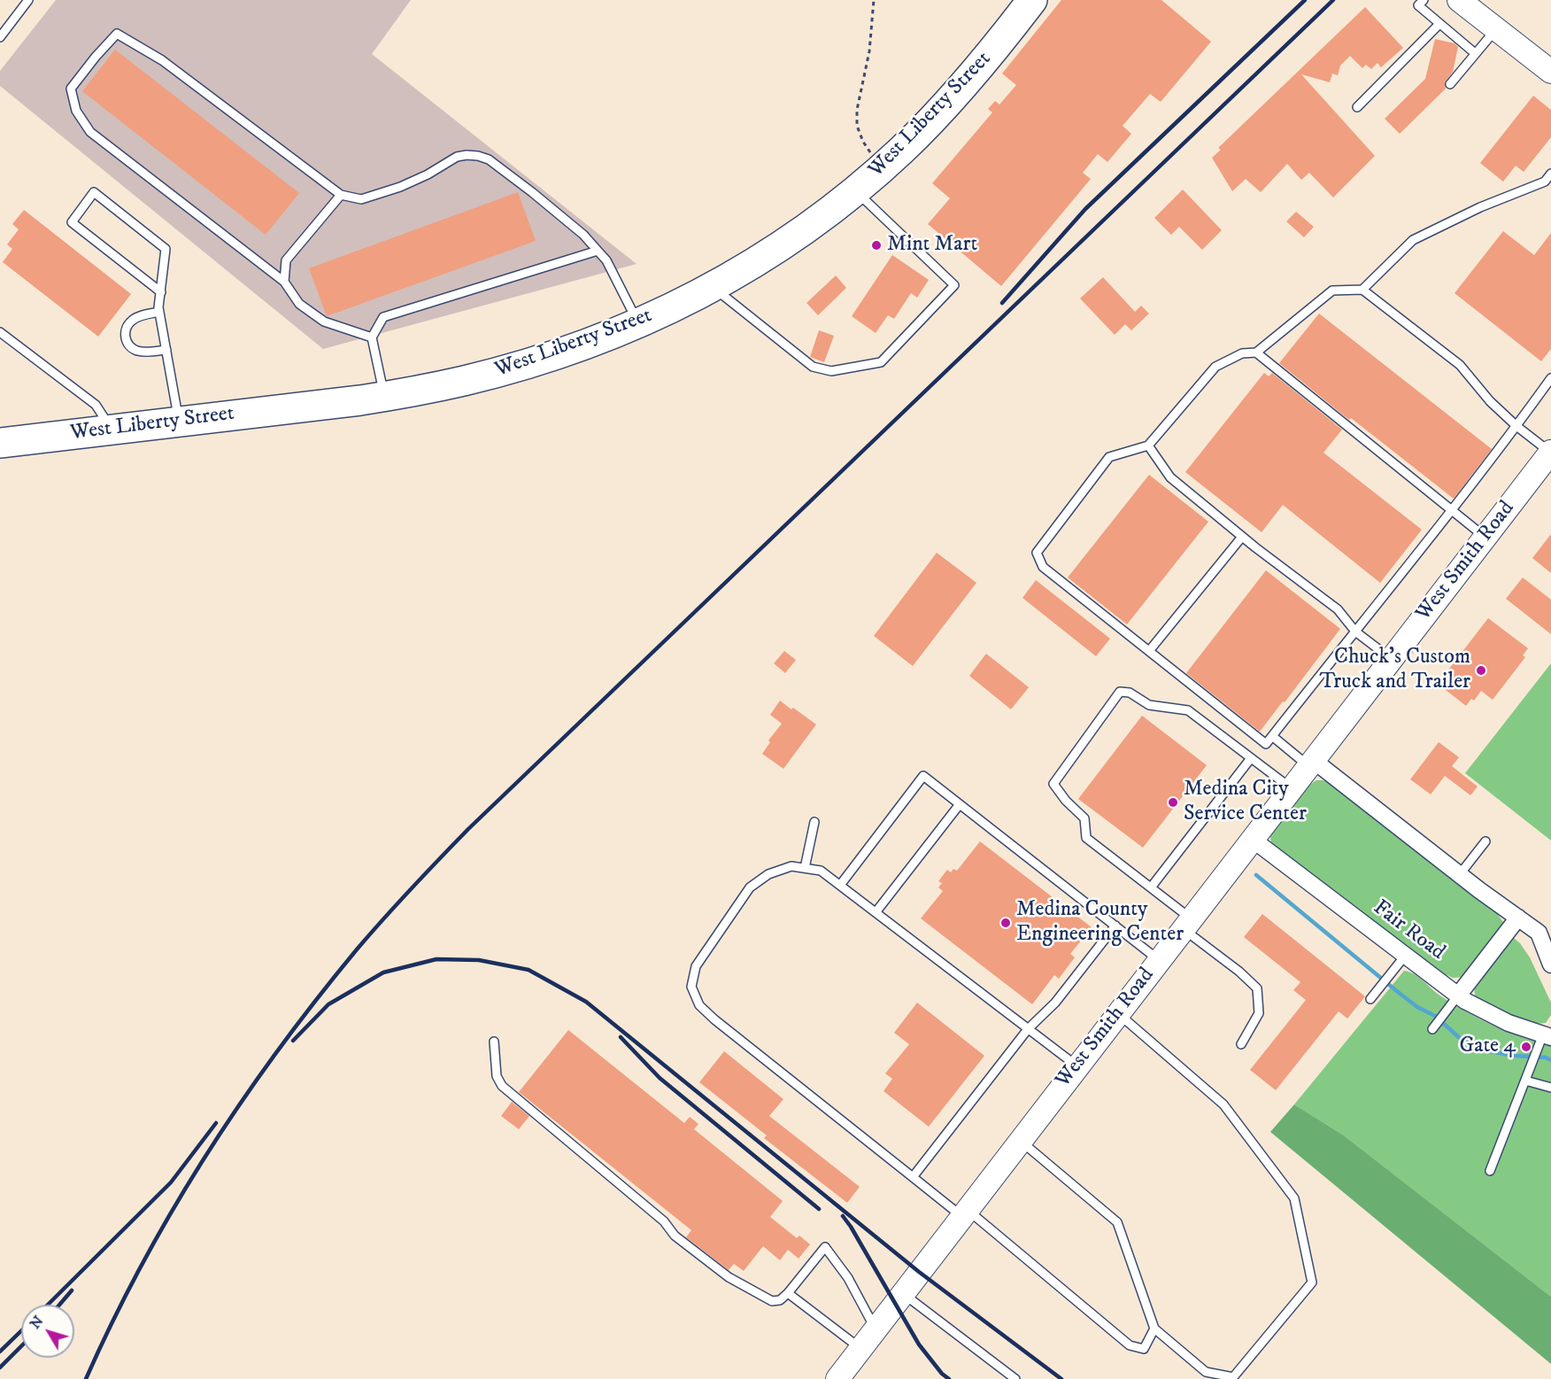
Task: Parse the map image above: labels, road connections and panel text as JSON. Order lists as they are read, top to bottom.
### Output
{
  "streets": {
    "highway": ["West Liberty Street"],
    "street": ["West Smith Road", "Fair Road"]
  },
  "crossings": [
    ["West Smith Road", "Fair Road"]
  ],
  "places": [
    "Mint Mart",
    "Chuck's Custom Truck and Trailer",
    "Medina City Service Center",
    "Medina County Engineering Center",
    "Gate 4"
  ],
  "north": "top left"
}
